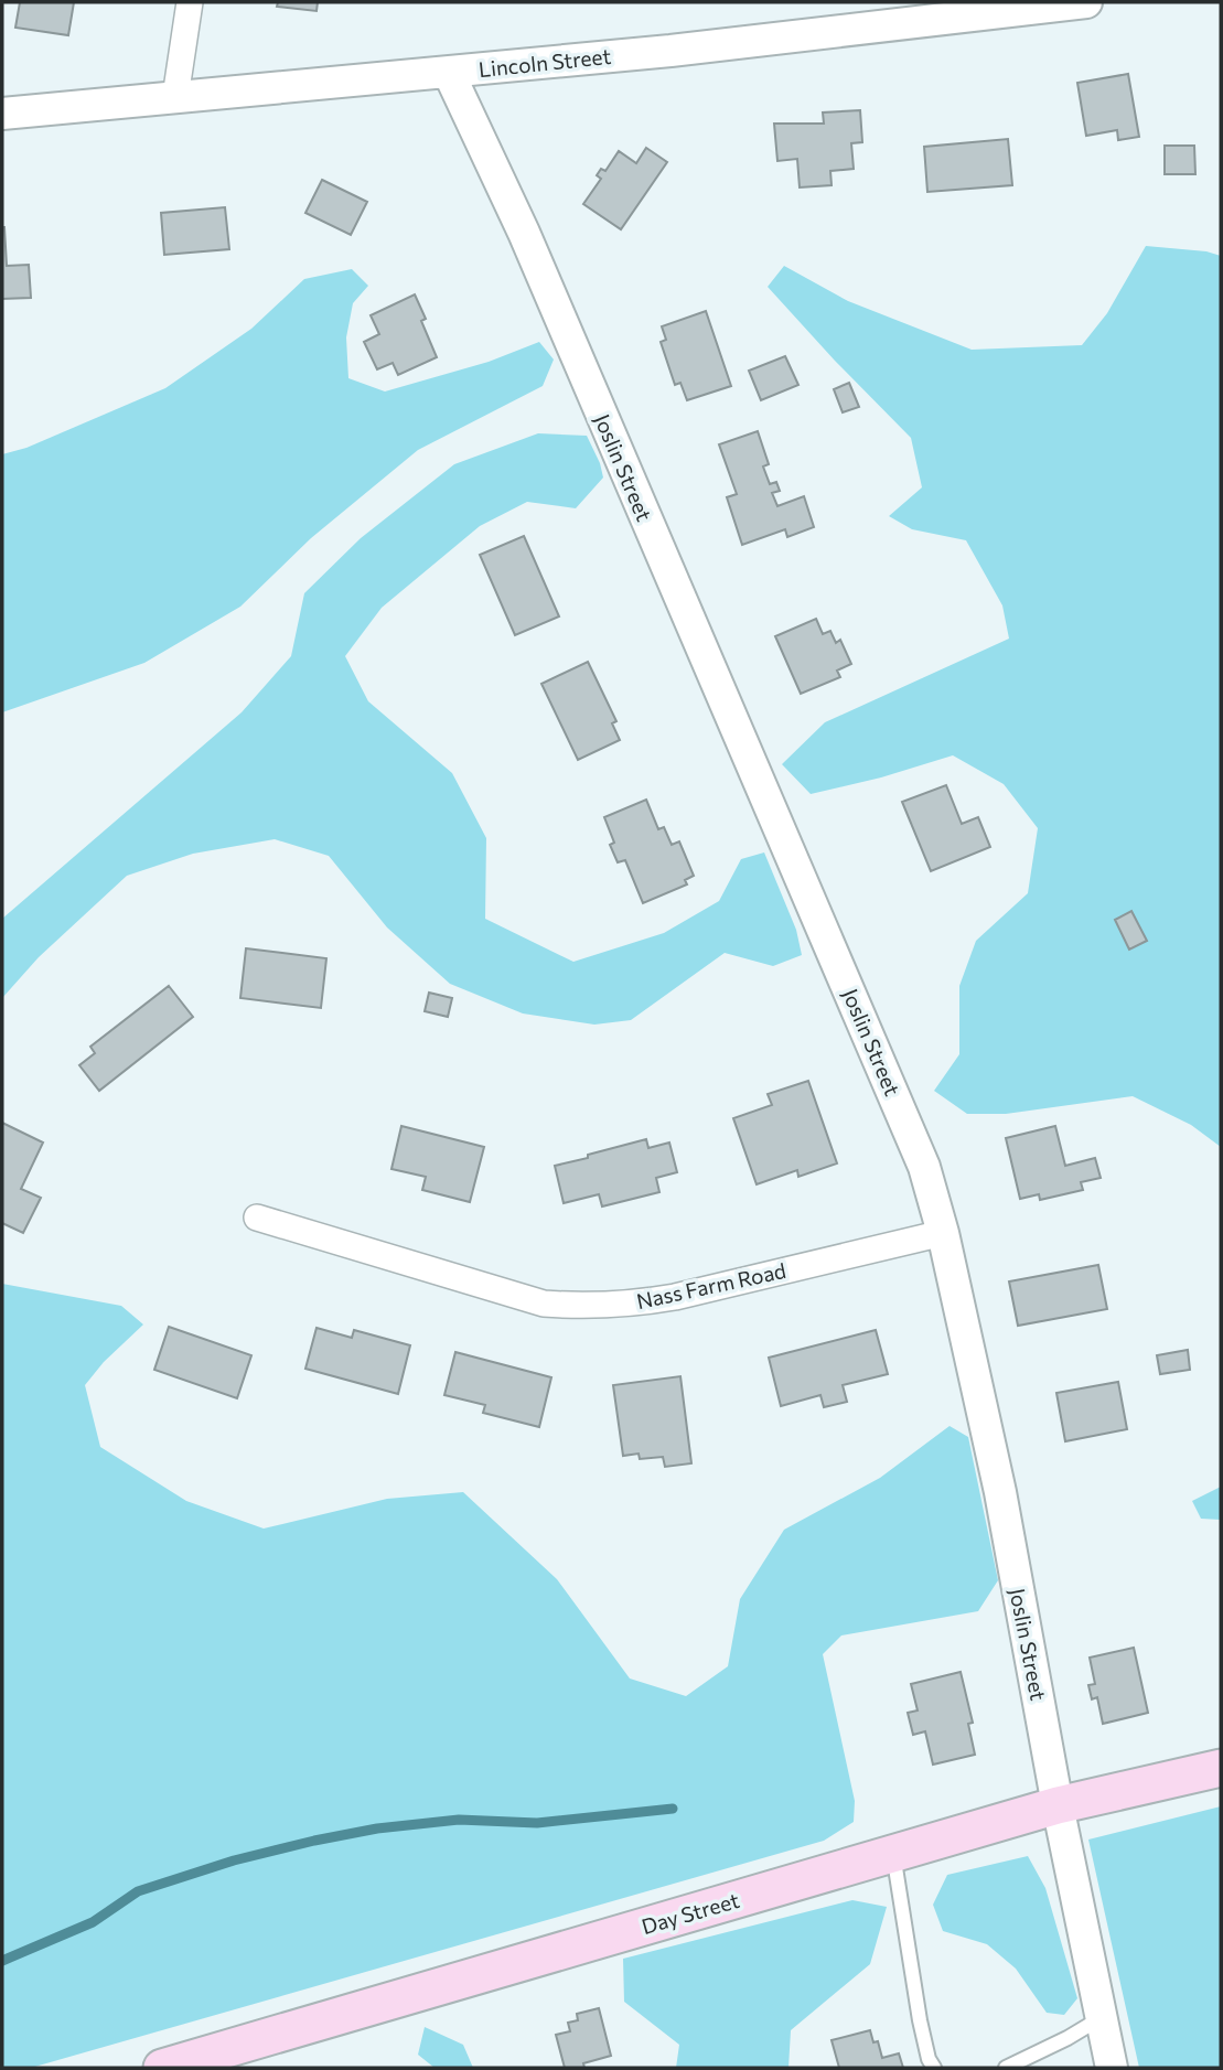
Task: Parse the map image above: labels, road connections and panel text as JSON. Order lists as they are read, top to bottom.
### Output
{
  "streets": {
    "main road": ["Day Street"],
    "street": ["Lincoln Street", "Joslin Street", "Nass Farm Road"]
  },
  "crossings": [
    ["Lincoln Street", "Joslin Street"],
    ["Joslin Street", "Nass Farm Road"],
    ["Joslin Street", "Day Street"]
  ]
}
